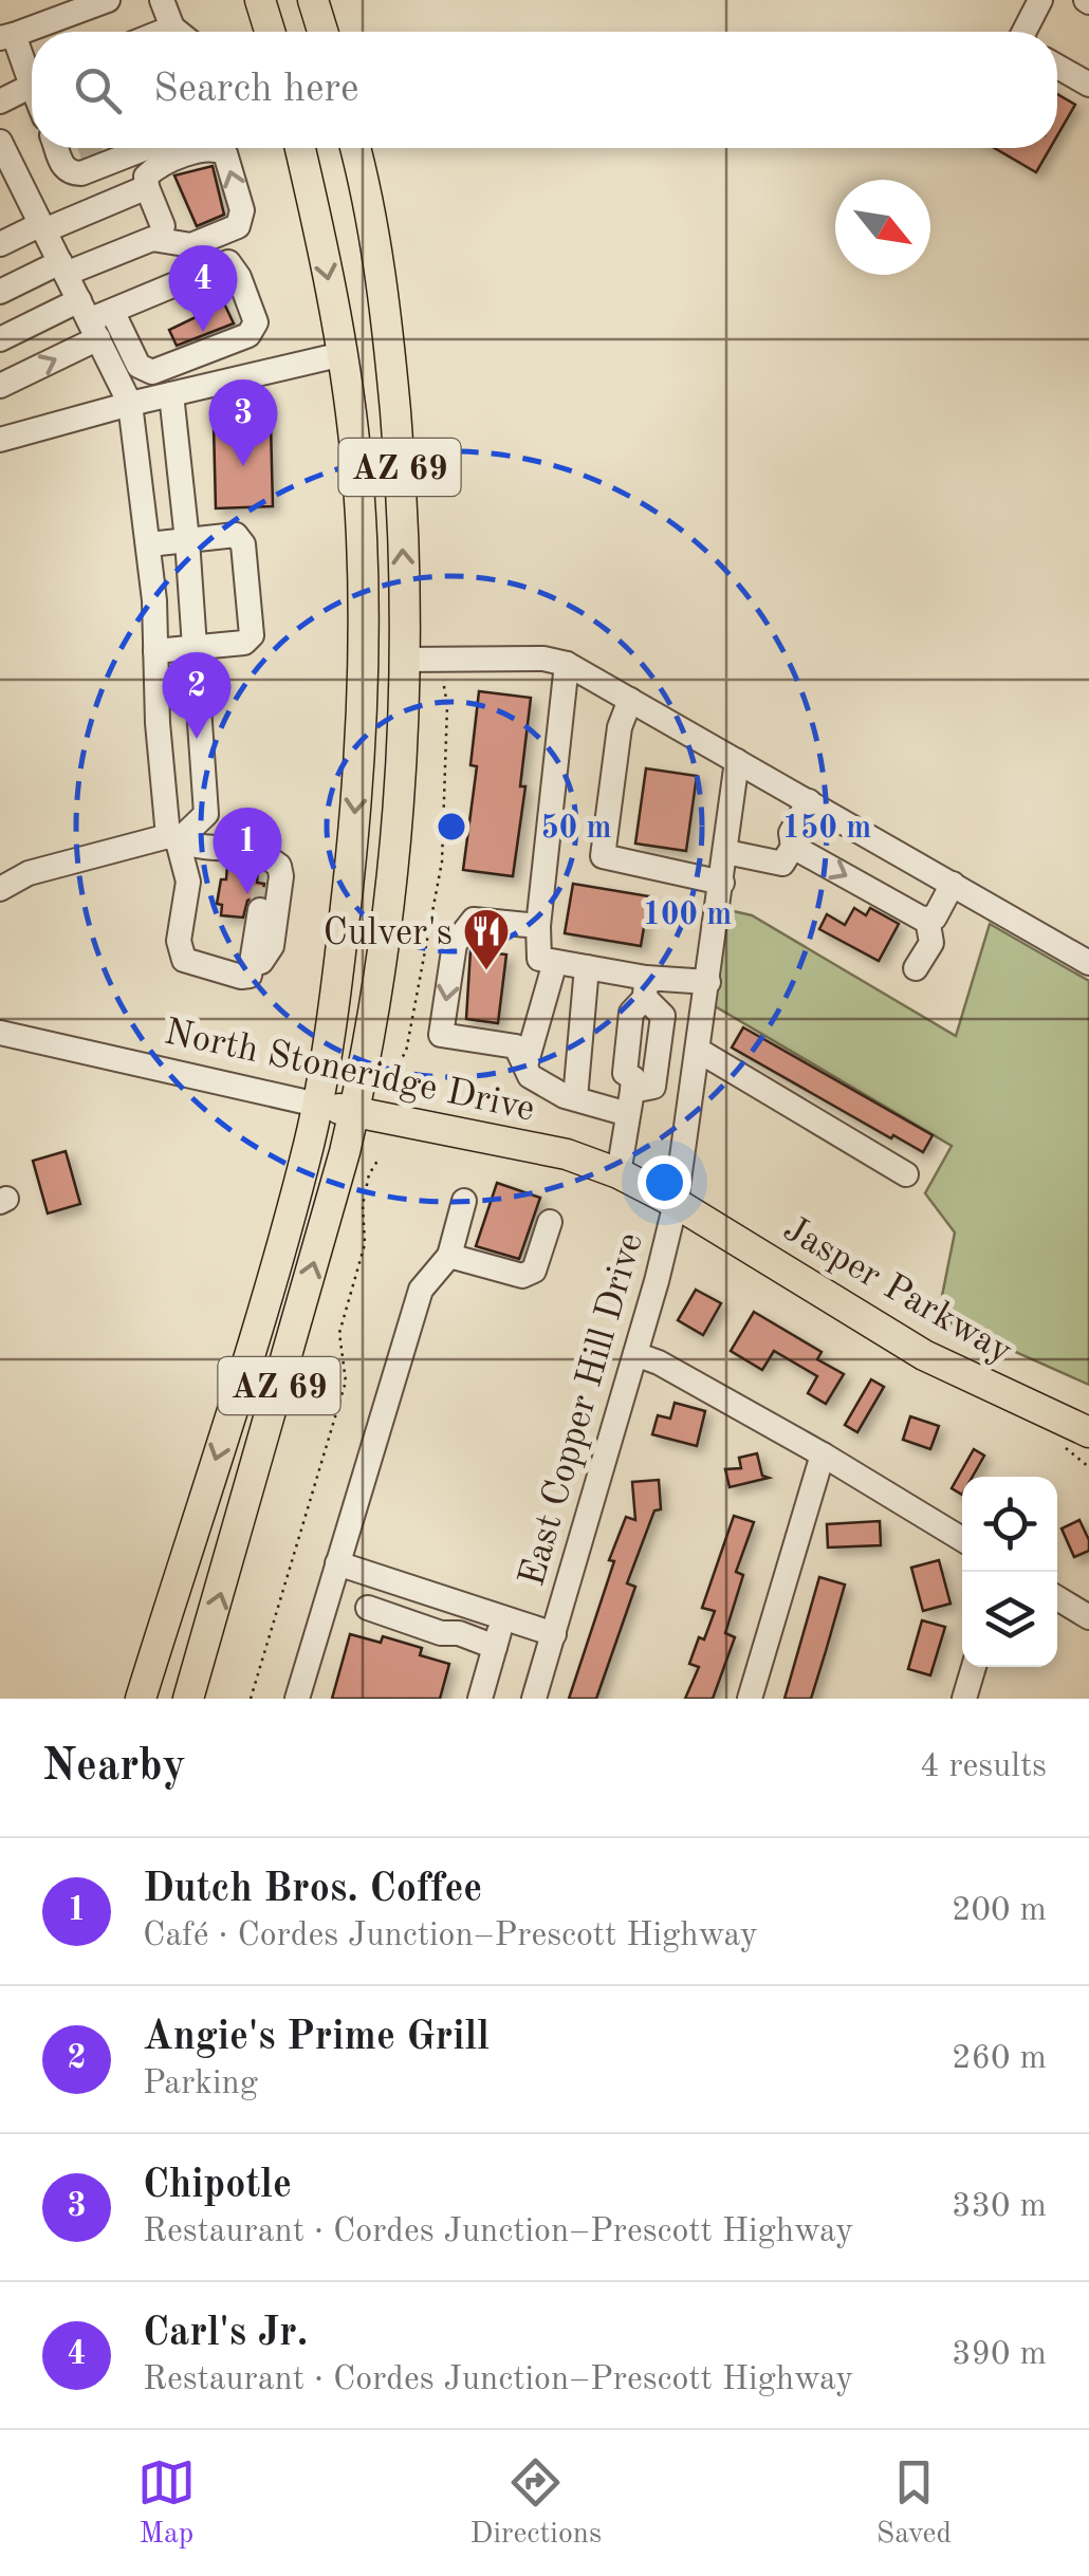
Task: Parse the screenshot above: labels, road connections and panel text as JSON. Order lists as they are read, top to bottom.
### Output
{
  "streets": {
    "main road": ["AZ 69", "North Stoneridge Drive", "Jasper Parkway"],
    "street": ["East Copper Hill Drive"]
  },
  "crossings": [
    ["AZ 69", "North Stoneridge Drive"],
    ["North Stoneridge Drive", "Jasper Parkway"],
    ["North Stoneridge Drive", "East Copper Hill Drive"],
    ["Jasper Parkway", "East Copper Hill Drive"]
  ],
  "places": {
    "restaurant": ["Culver's"]
  },
  "north": "bottom right",
  "page": {
    "search": "Search here",
    "pins": [
      "4",
      "3",
      "2",
      "1"
    ],
    "heading": ["Nearby", "4 results"],
    "list": [
      {
        "mark": "1",
        "name": "Dutch Bros. Coffee",
        "note": "Café · Cordes Junction–Prescott Highway",
        "value": "200 m"
      },
      {
        "mark": "2",
        "name": "Angie's Prime Grill",
        "note": "Parking",
        "value": "260 m"
      },
      {
        "mark": "3",
        "name": "Chipotle",
        "note": "Restaurant · Cordes Junction–Prescott Highway",
        "value": "330 m"
      },
      {
        "mark": "4",
        "name": "Carl's Jr.",
        "note": "Restaurant · Cordes Junction–Prescott Highway",
        "value": "390 m"
      }
    ],
    "nav": ["Map", "Directions", "Saved"]
  },
  "rings": ["50 m", "150 m", "100 m"]
}
